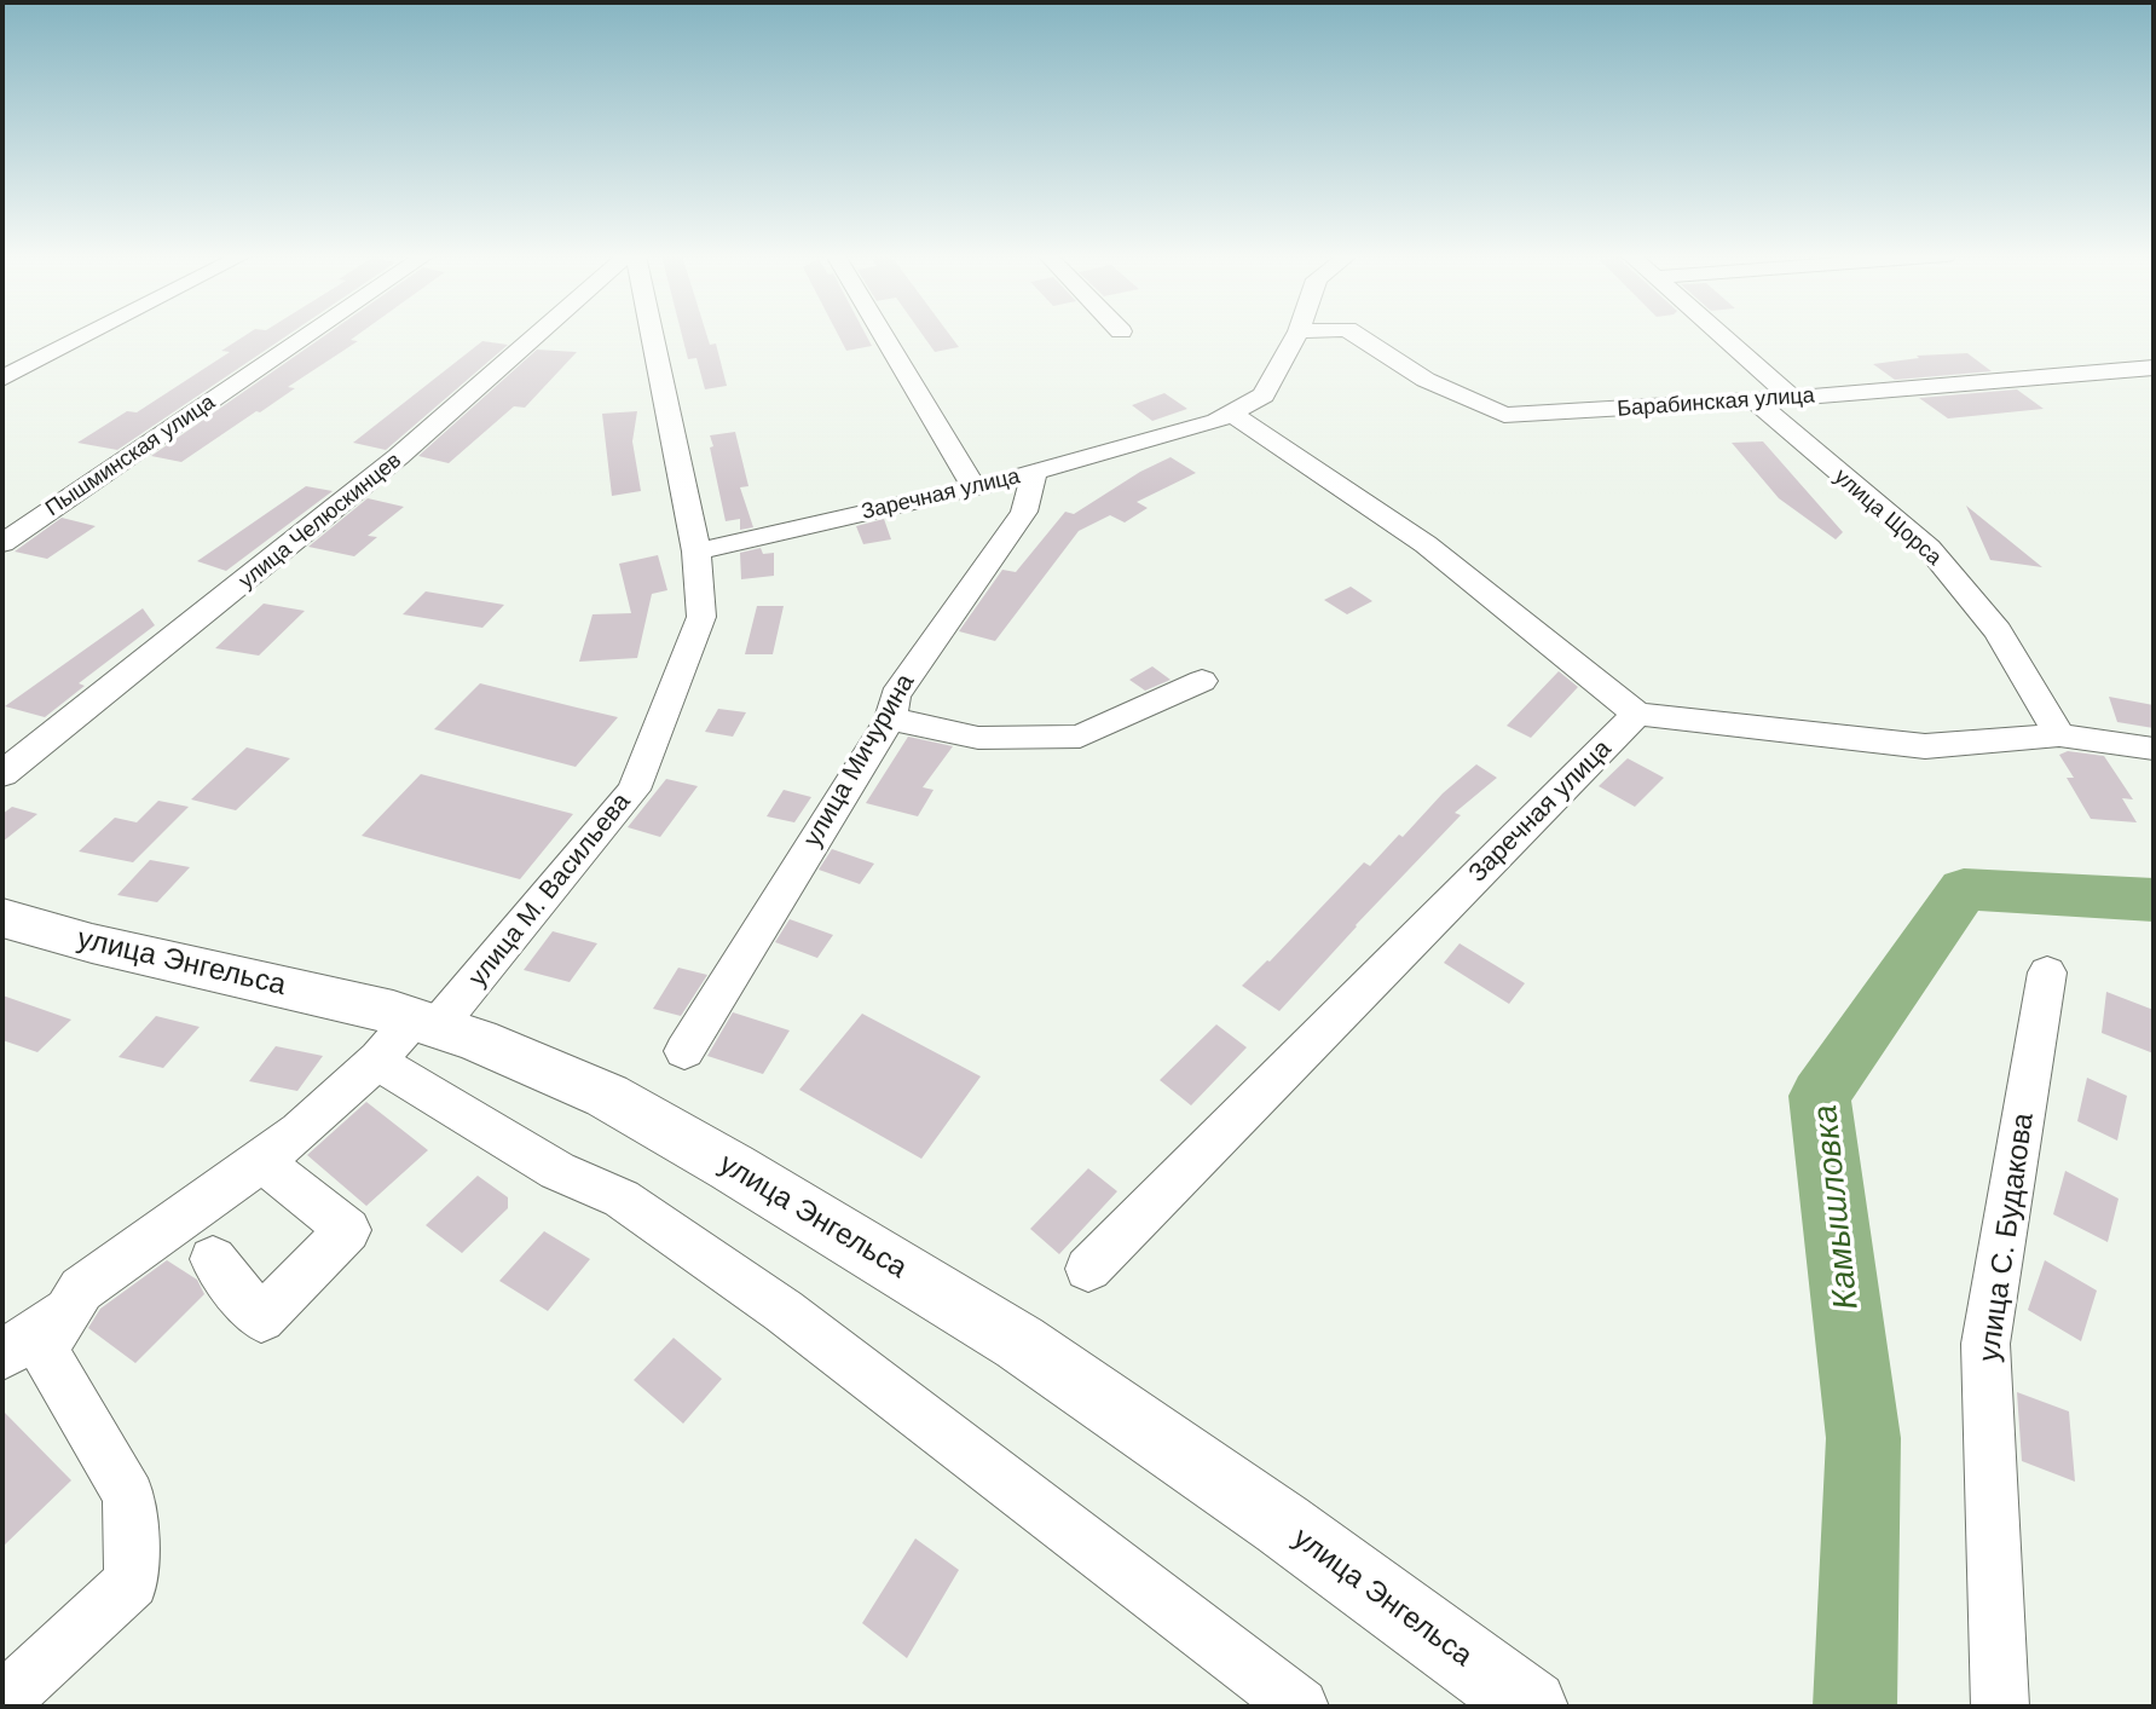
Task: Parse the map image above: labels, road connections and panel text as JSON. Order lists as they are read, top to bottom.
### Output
{
  "streets": {
    "main road": ["улица Энгельса"],
    "street": [
      "Барабинская улица",
      "Пышминская улица",
      "Заречная улица",
      "улица Щорса",
      "улица Челюскинцев",
      "улица Мичурина",
      "улица М. Васильева",
      "улица С. Будакова"
    ]
  },
  "crossings": [
    ["Барабинская улица", "улица Щорса"],
    ["Заречная улица", "улица Мичурина"],
    ["Заречная улица", "улица М. Васильева"],
    ["улица М. Васильева", "улица Энгельса"]
  ],
  "water": ["Камышловка"]
}
